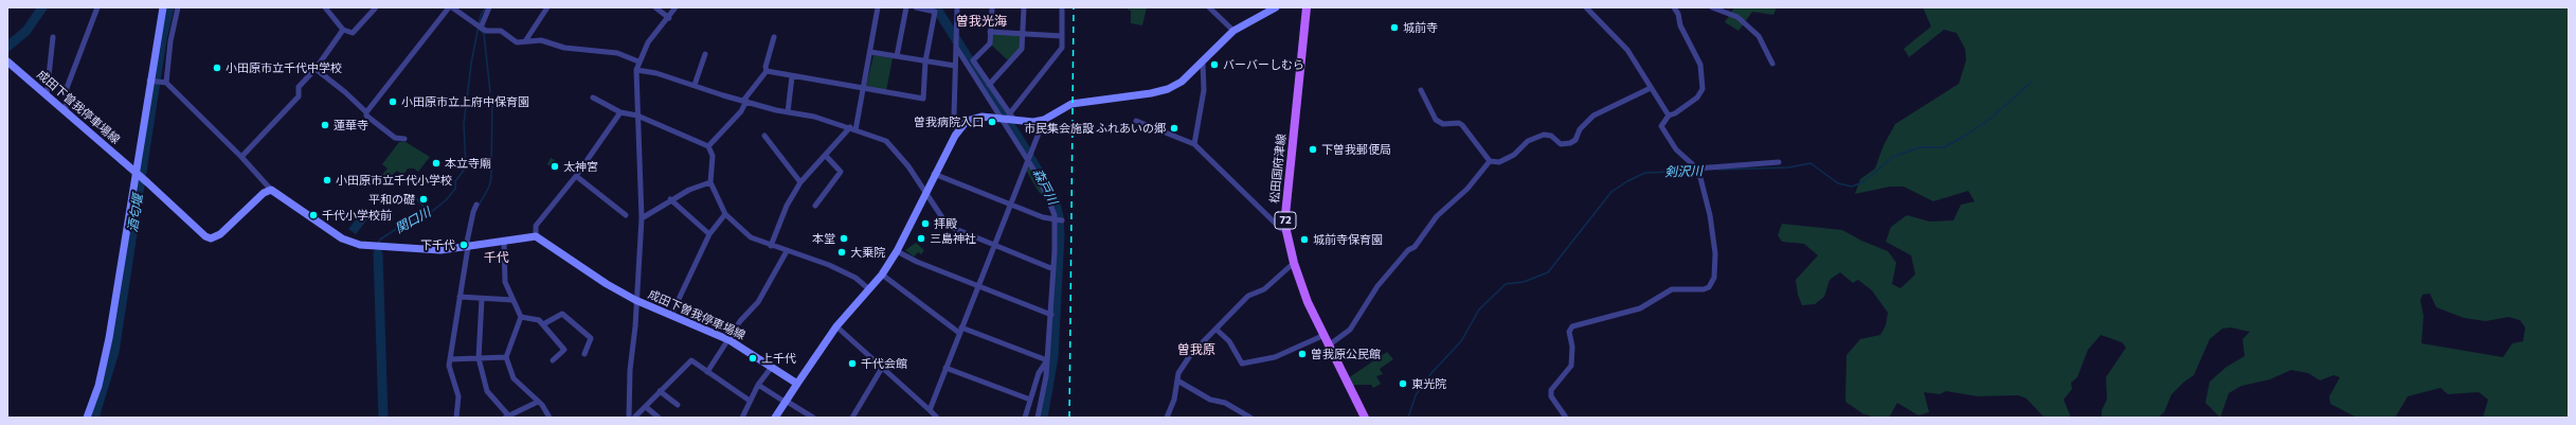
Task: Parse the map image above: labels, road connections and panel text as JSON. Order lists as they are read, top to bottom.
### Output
{
  "streets": {
    "main road": ["成田下曽我停車場線", "松田国府津線", "72"]
  },
  "districts": ["曽我光海", "千代", "曽我原"],
  "water": [
    "剣沢川",
    "森戸川",
    "酒匂堰",
    "関口川"
  ],
  "places": [
    "城前寺",
    "バーバーしむら",
    "小田原市立千代中学校",
    "小田原市立上府中保育園",
    "曽我病院入口",
    "蓮華寺",
    "市民集会施設 ふれあいの郷",
    "下曽我郵便局",
    "本立寺廟",
    "太神宮",
    "小田原市立千代小学校",
    "平和の礎",
    "千代小学校前",
    "拝殿",
    "本堂",
    "三島神社",
    "城前寺保育園",
    "下千代",
    "大乗院",
    "曽我原公民館",
    "上千代",
    "千代会館",
    "東光院"
  ]
}
